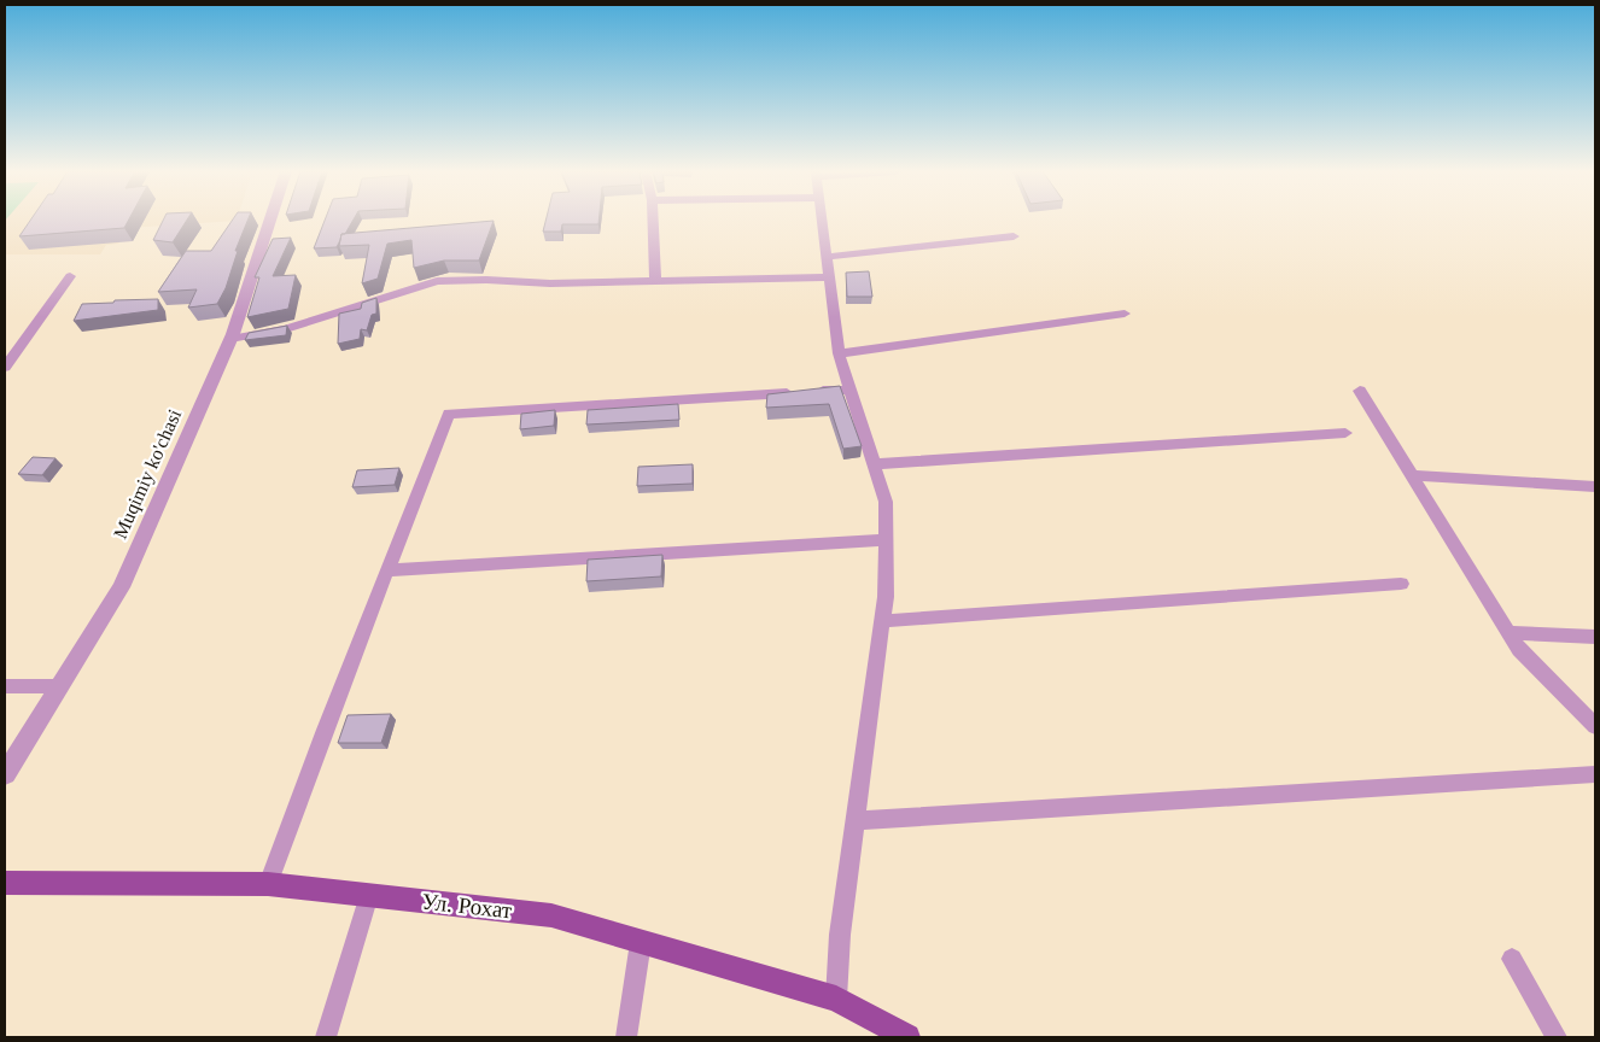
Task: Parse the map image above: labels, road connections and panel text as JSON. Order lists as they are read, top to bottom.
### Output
{
  "streets": {
    "main road": ["Ул. Рохат"],
    "street": ["Muqimiy ko'chasi"]
  }
}
